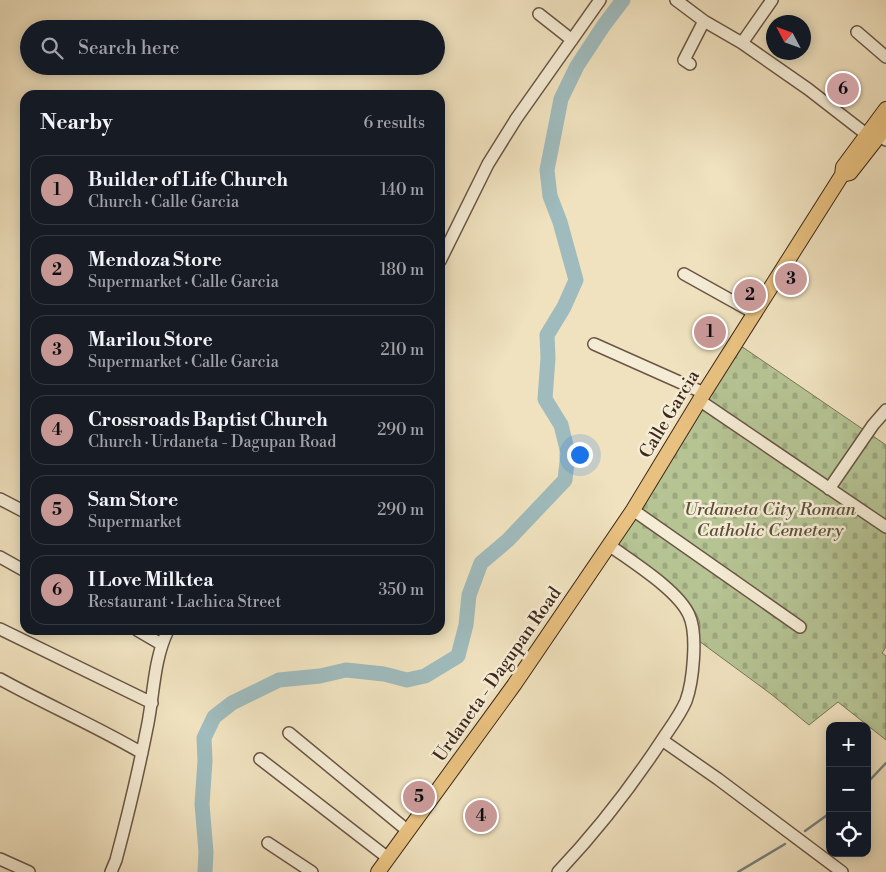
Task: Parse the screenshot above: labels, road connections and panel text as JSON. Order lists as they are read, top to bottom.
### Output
{
  "streets": {
    "main road": ["Calle Garcia", "Urdaneta - Dagupan Road"]
  },
  "crossings": [
    ["Calle Garcia", "Urdaneta - Dagupan Road"]
  ],
  "parks": ["Urdaneta City Roman Catholic Cemetery"],
  "north": "top left",
  "page": {
    "search": "Search here",
    "pins": [
      "6",
      "3",
      "2",
      "1",
      "5",
      "4"
    ],
    "heading": ["Nearby", "6 results"],
    "list": [
      {
        "mark": "1",
        "name": "Builder of Life Church",
        "note": "Church · Calle Garcia",
        "value": "140 m"
      },
      {
        "mark": "2",
        "name": "Mendoza Store",
        "note": "Supermarket · Calle Garcia",
        "value": "180 m"
      },
      {
        "mark": "3",
        "name": "Marilou Store",
        "note": "Supermarket · Calle Garcia",
        "value": "210 m"
      },
      {
        "mark": "4",
        "name": "Crossroads Baptist Church",
        "note": "Church · Urdaneta - Dagupan Road",
        "value": "290 m"
      },
      {
        "mark": "5",
        "name": "Sam Store",
        "note": "Supermarket",
        "value": "290 m"
      },
      {
        "mark": "6",
        "name": "I Love Milktea",
        "note": "Restaurant · Lachica Street",
        "value": "350 m"
      }
    ],
    "map_buttons": ["+", "−"]
  }
}
